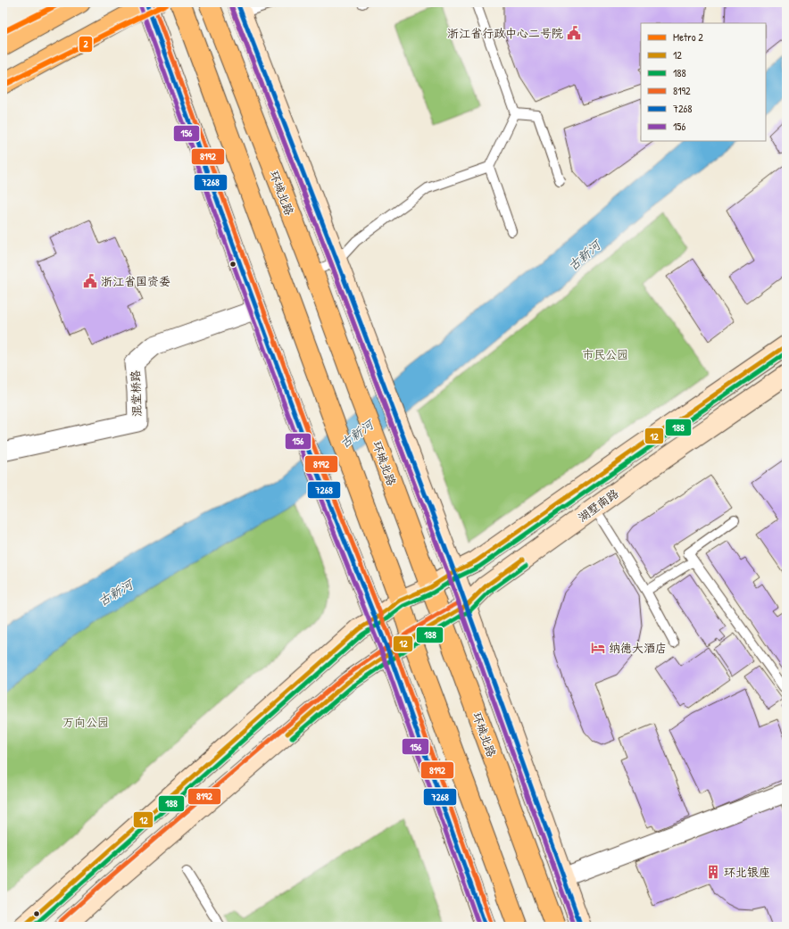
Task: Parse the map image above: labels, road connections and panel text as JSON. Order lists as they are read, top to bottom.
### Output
{
  "streets": {
    "main road": ["环城北路", "湖墅南路"],
    "street": ["混堂桥路"]
  },
  "crossings": [
    ["环城北路", "湖墅南路"]
  ],
  "water": ["古新河"],
  "parks": ["市民公园", "万向公园"],
  "places": {
    "public building": ["浙江省行政中心二号院", "浙江省国资委"],
    "hotel": ["纳德大酒店"],
    "building": ["环北银座"]
  },
  "lines": [
    "metro line 2",
    "transit line 8192",
    "transit line 7268",
    "transit line 156",
    "transit line 12",
    "transit line 188"
  ],
  "legend": [
    "Metro 2",
    "12",
    "188",
    "8192",
    "7268",
    "156"
  ]
}
